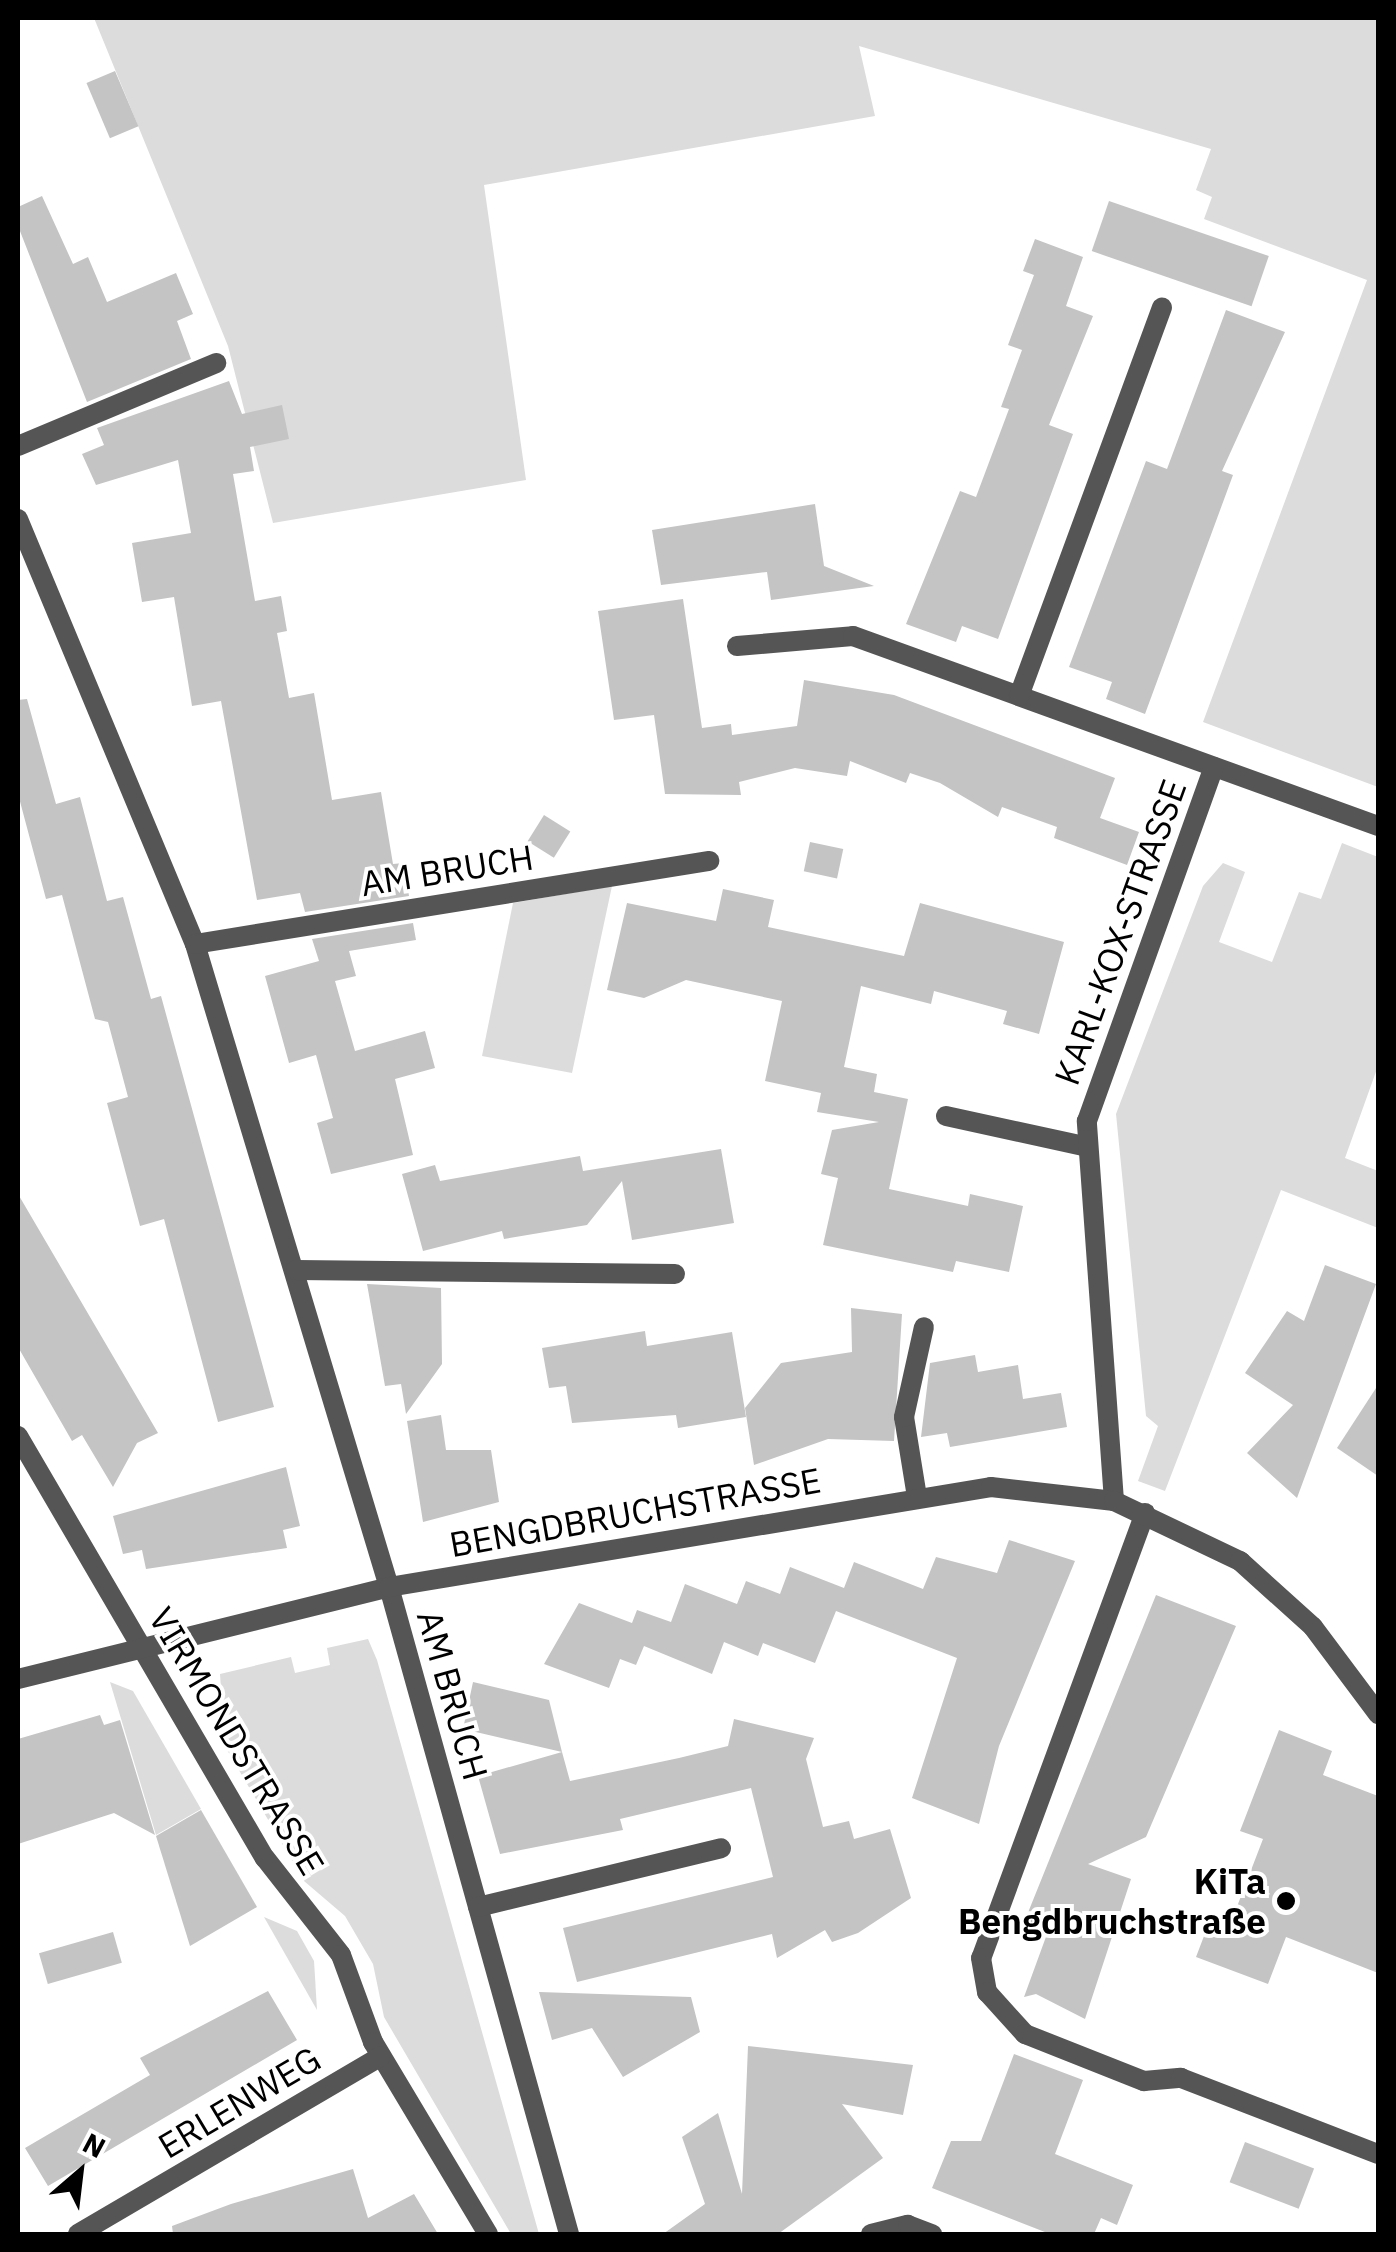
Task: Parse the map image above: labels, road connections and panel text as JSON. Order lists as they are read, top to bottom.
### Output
{
  "streets": {
    "street": [
      "AM BRUCH",
      "KARL-KOX-STRASSE",
      "BENGDBRUCHSTRASSE",
      "VIRMONDSTRASSE",
      "ERLENWEG"
    ]
  },
  "crossings": [
    ["AM BRUCH", "BENGDBRUCHSTRASSE"],
    ["KARL-KOX-STRASSE", "BENGDBRUCHSTRASSE"],
    ["BENGDBRUCHSTRASSE", "VIRMONDSTRASSE"],
    ["VIRMONDSTRASSE", "ERLENWEG"]
  ],
  "places": ["KiTa Bengdbruchstraße"],
  "north": "top right"
}
